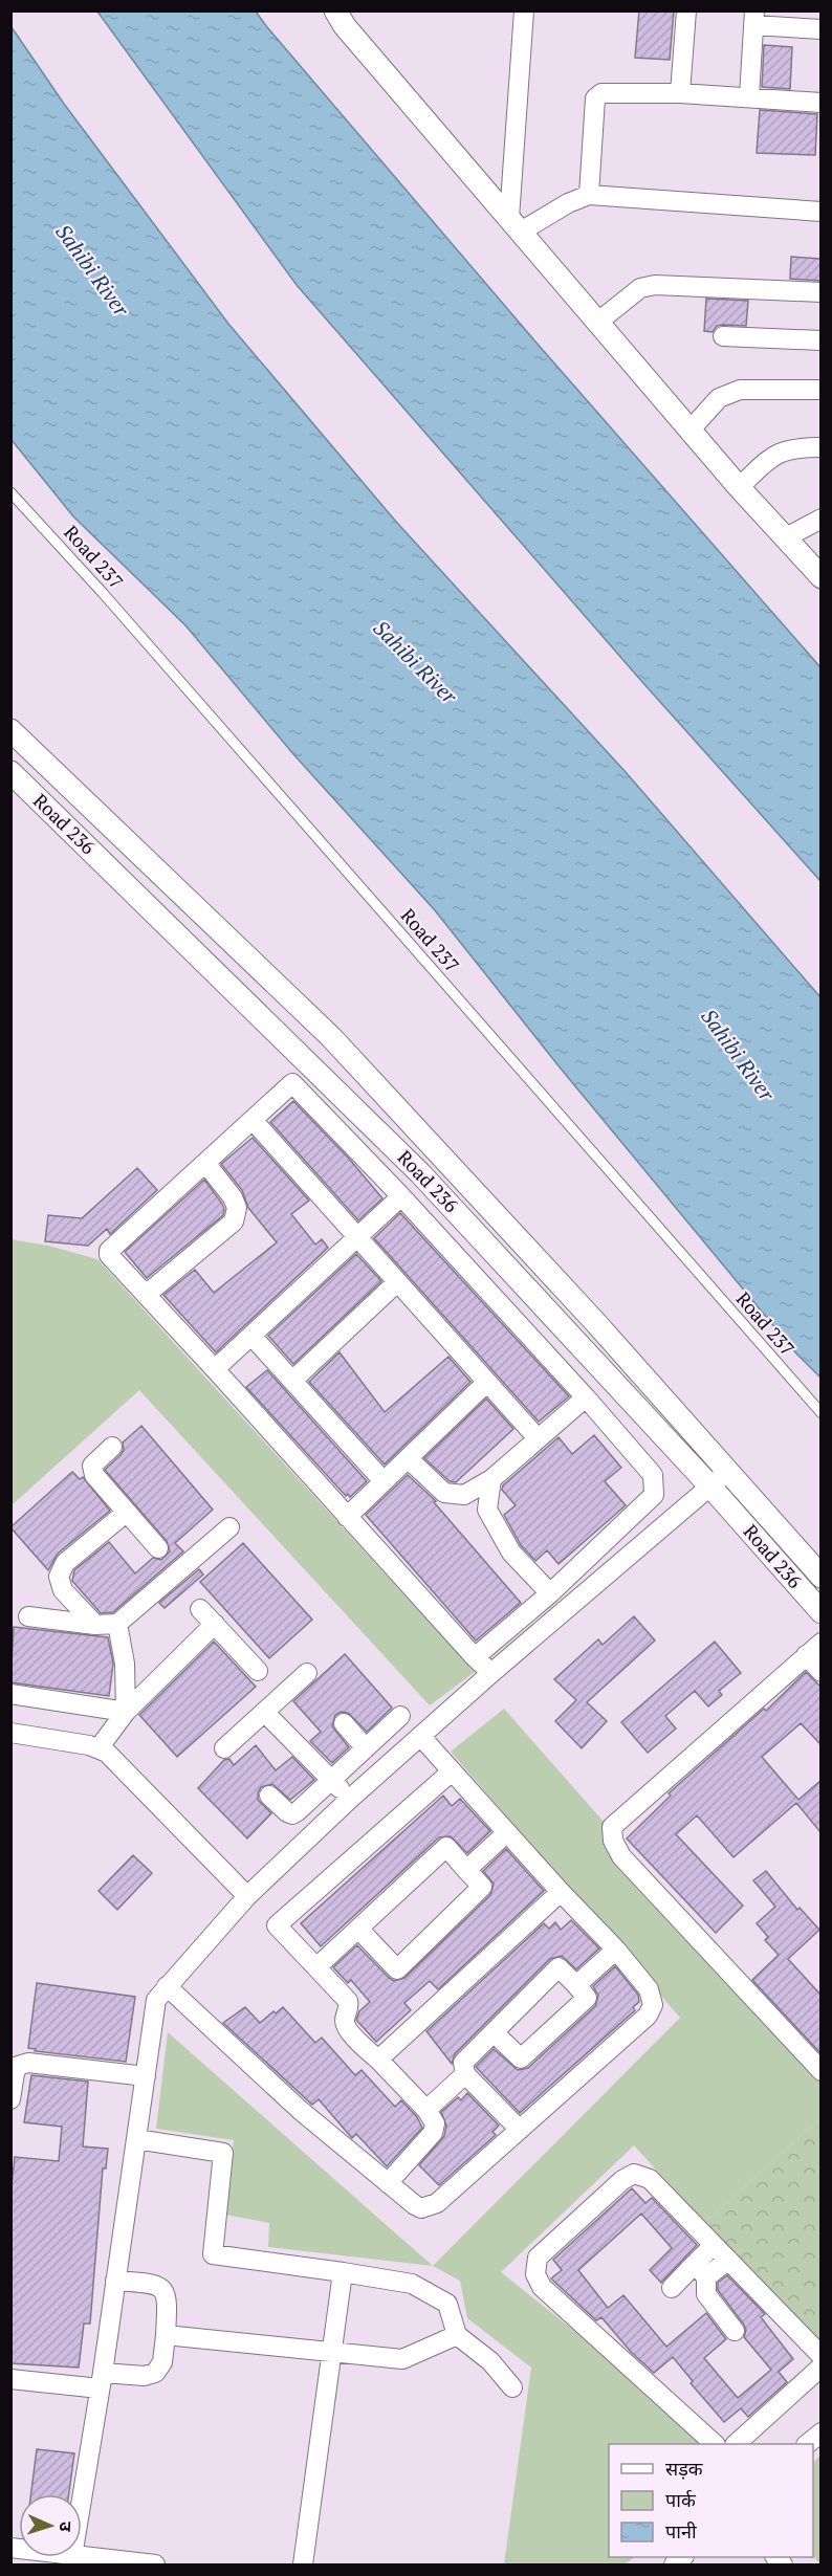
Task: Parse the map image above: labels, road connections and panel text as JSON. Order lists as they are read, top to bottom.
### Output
{
  "streets": {
    "street": ["Road 236"],
    "lane": ["Road 237"]
  },
  "water": ["Sahibi River"],
  "legend": ["सड़क", "पार्क", "पानी"],
  "north": "right"
}
